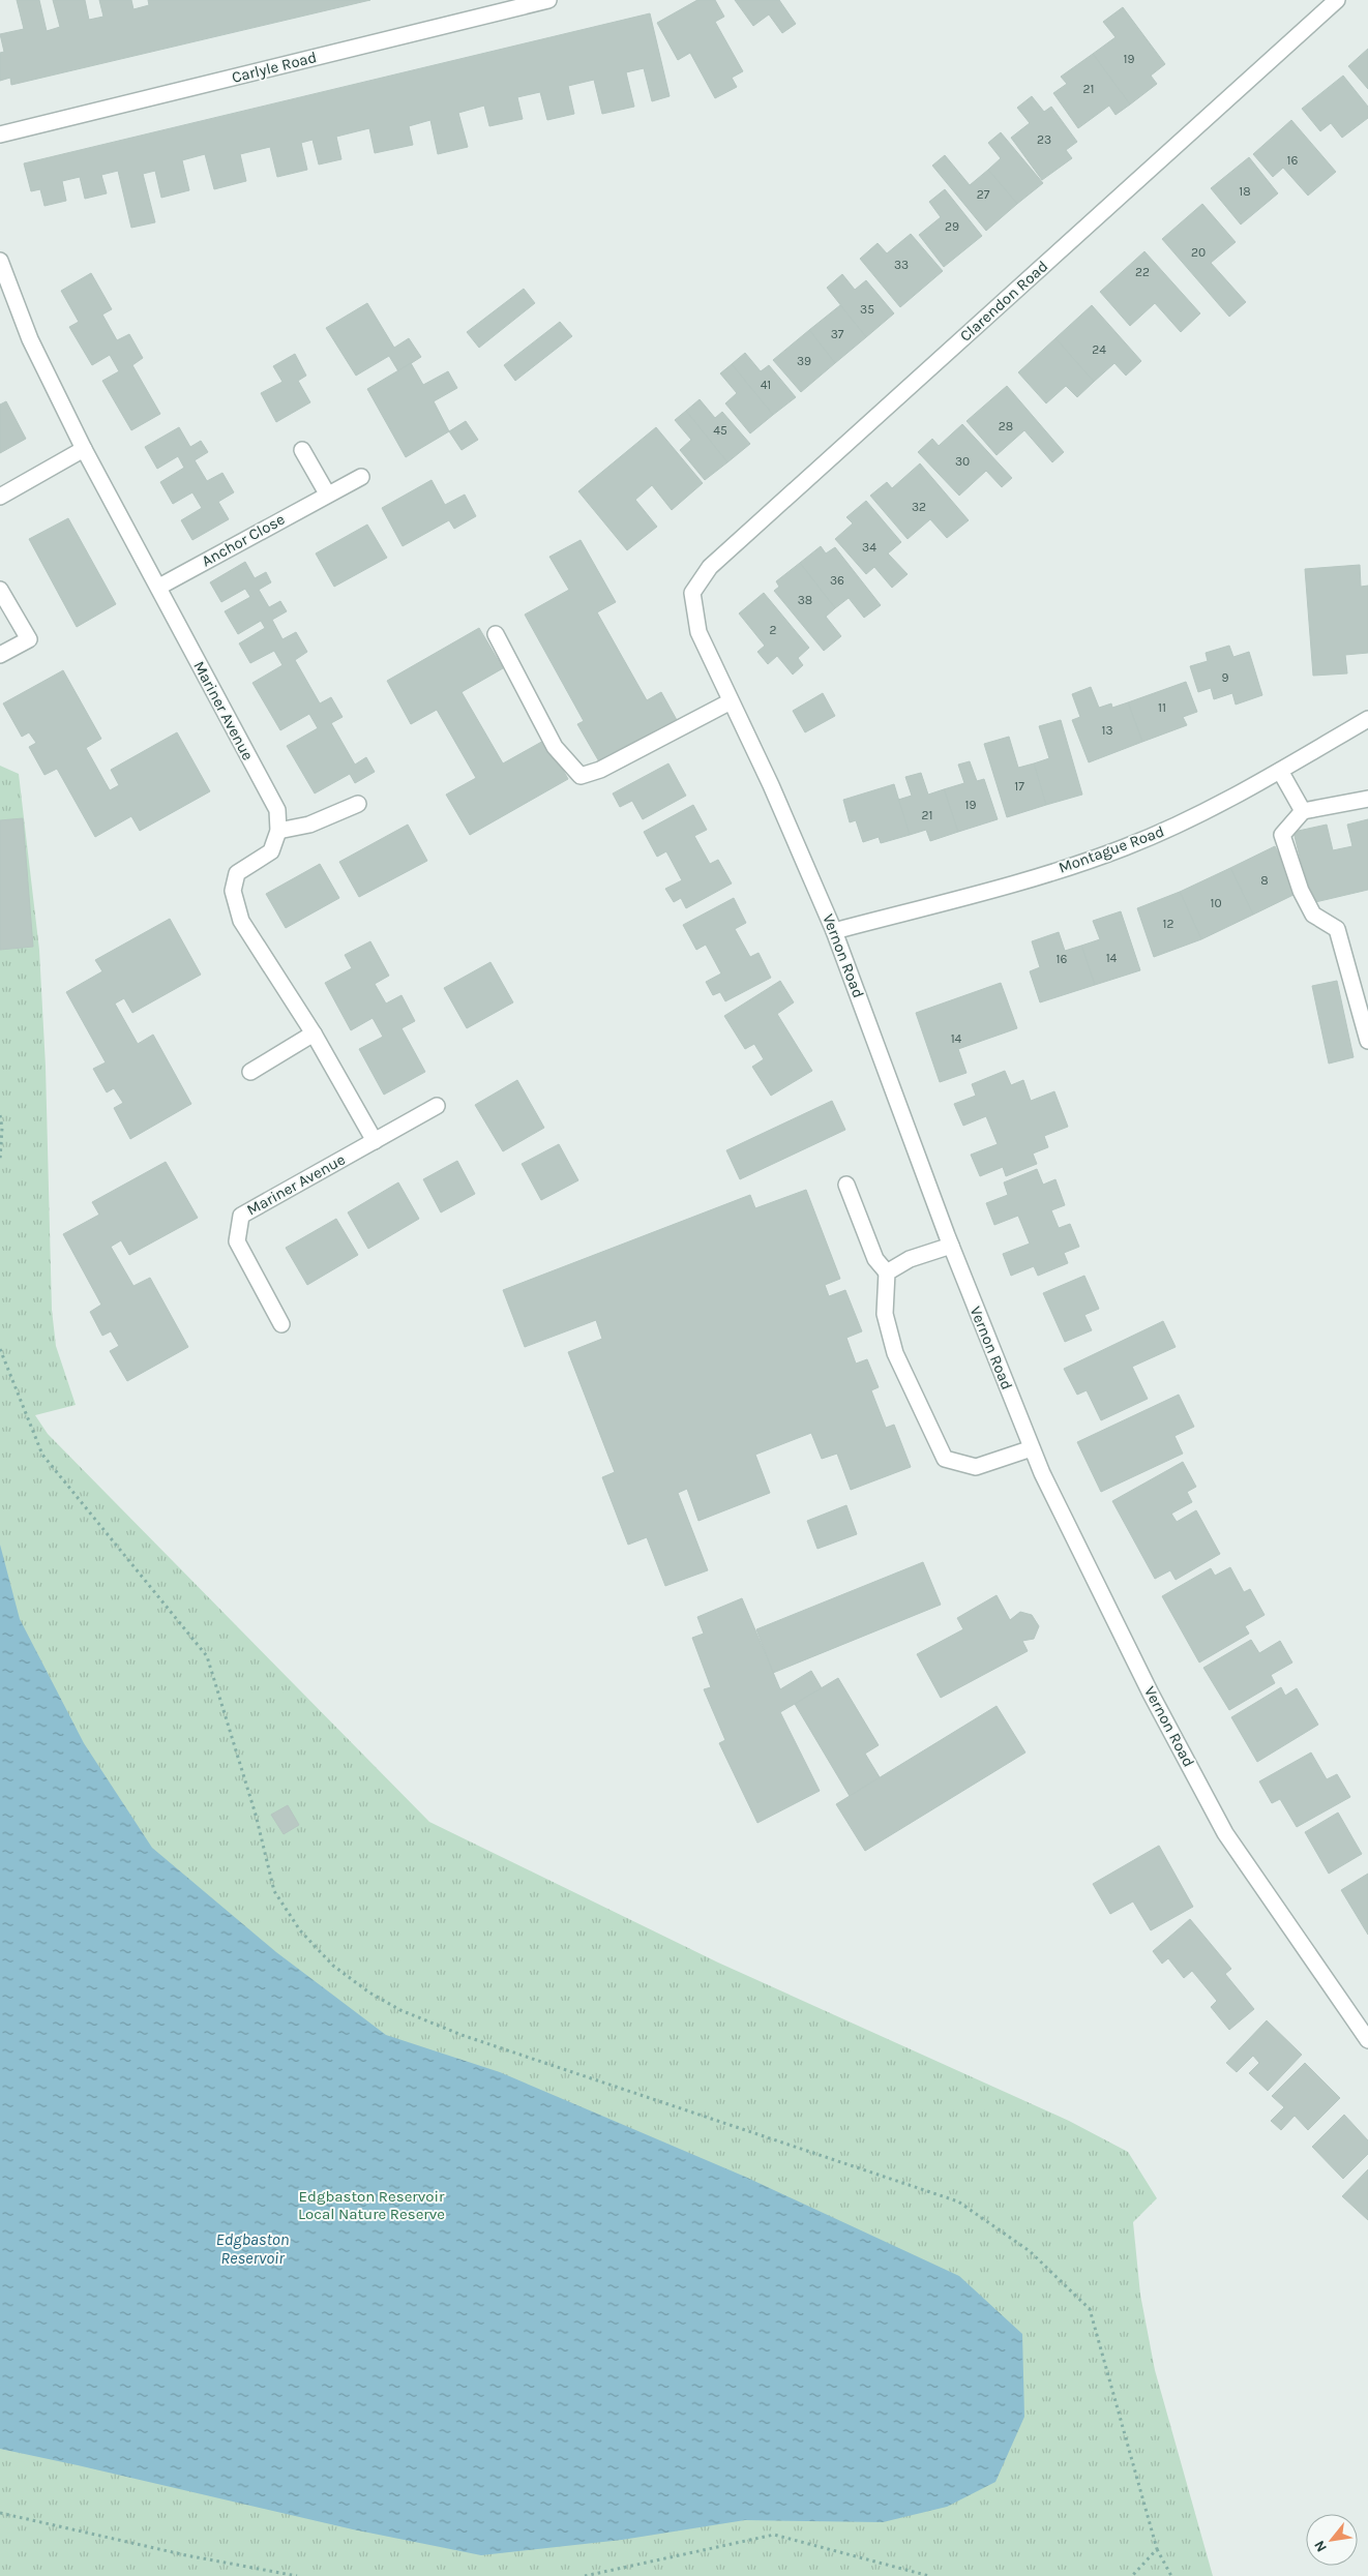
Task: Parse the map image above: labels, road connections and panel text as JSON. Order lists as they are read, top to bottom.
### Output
{
  "streets": {
    "street": [
      "Carlyle Road",
      "Clarendon Road",
      "Anchor Close",
      "Mariner Avenue",
      "Montague Road",
      "Vernon Road"
    ]
  },
  "crossings": [
    ["Clarendon Road", "Vernon Road"],
    ["Anchor Close", "Mariner Avenue"],
    ["Montague Road", "Vernon Road"]
  ],
  "water": ["Edgbaston Reservoir"],
  "parks": ["Edgbaston Reservoir Local Nature Reserve"],
  "house_numbers": [
    "19",
    "21",
    "23",
    "16",
    "18",
    "27",
    "29",
    "20",
    "33",
    "22",
    "35",
    "37",
    "24",
    "39",
    "41",
    "28",
    "45",
    "30",
    "32",
    "34",
    "36",
    "38",
    "2",
    "9",
    "11",
    "13",
    "17",
    "19",
    "21",
    "8",
    "10",
    "12",
    "14",
    "16",
    "14"
  ],
  "north": "bottom left"
}
